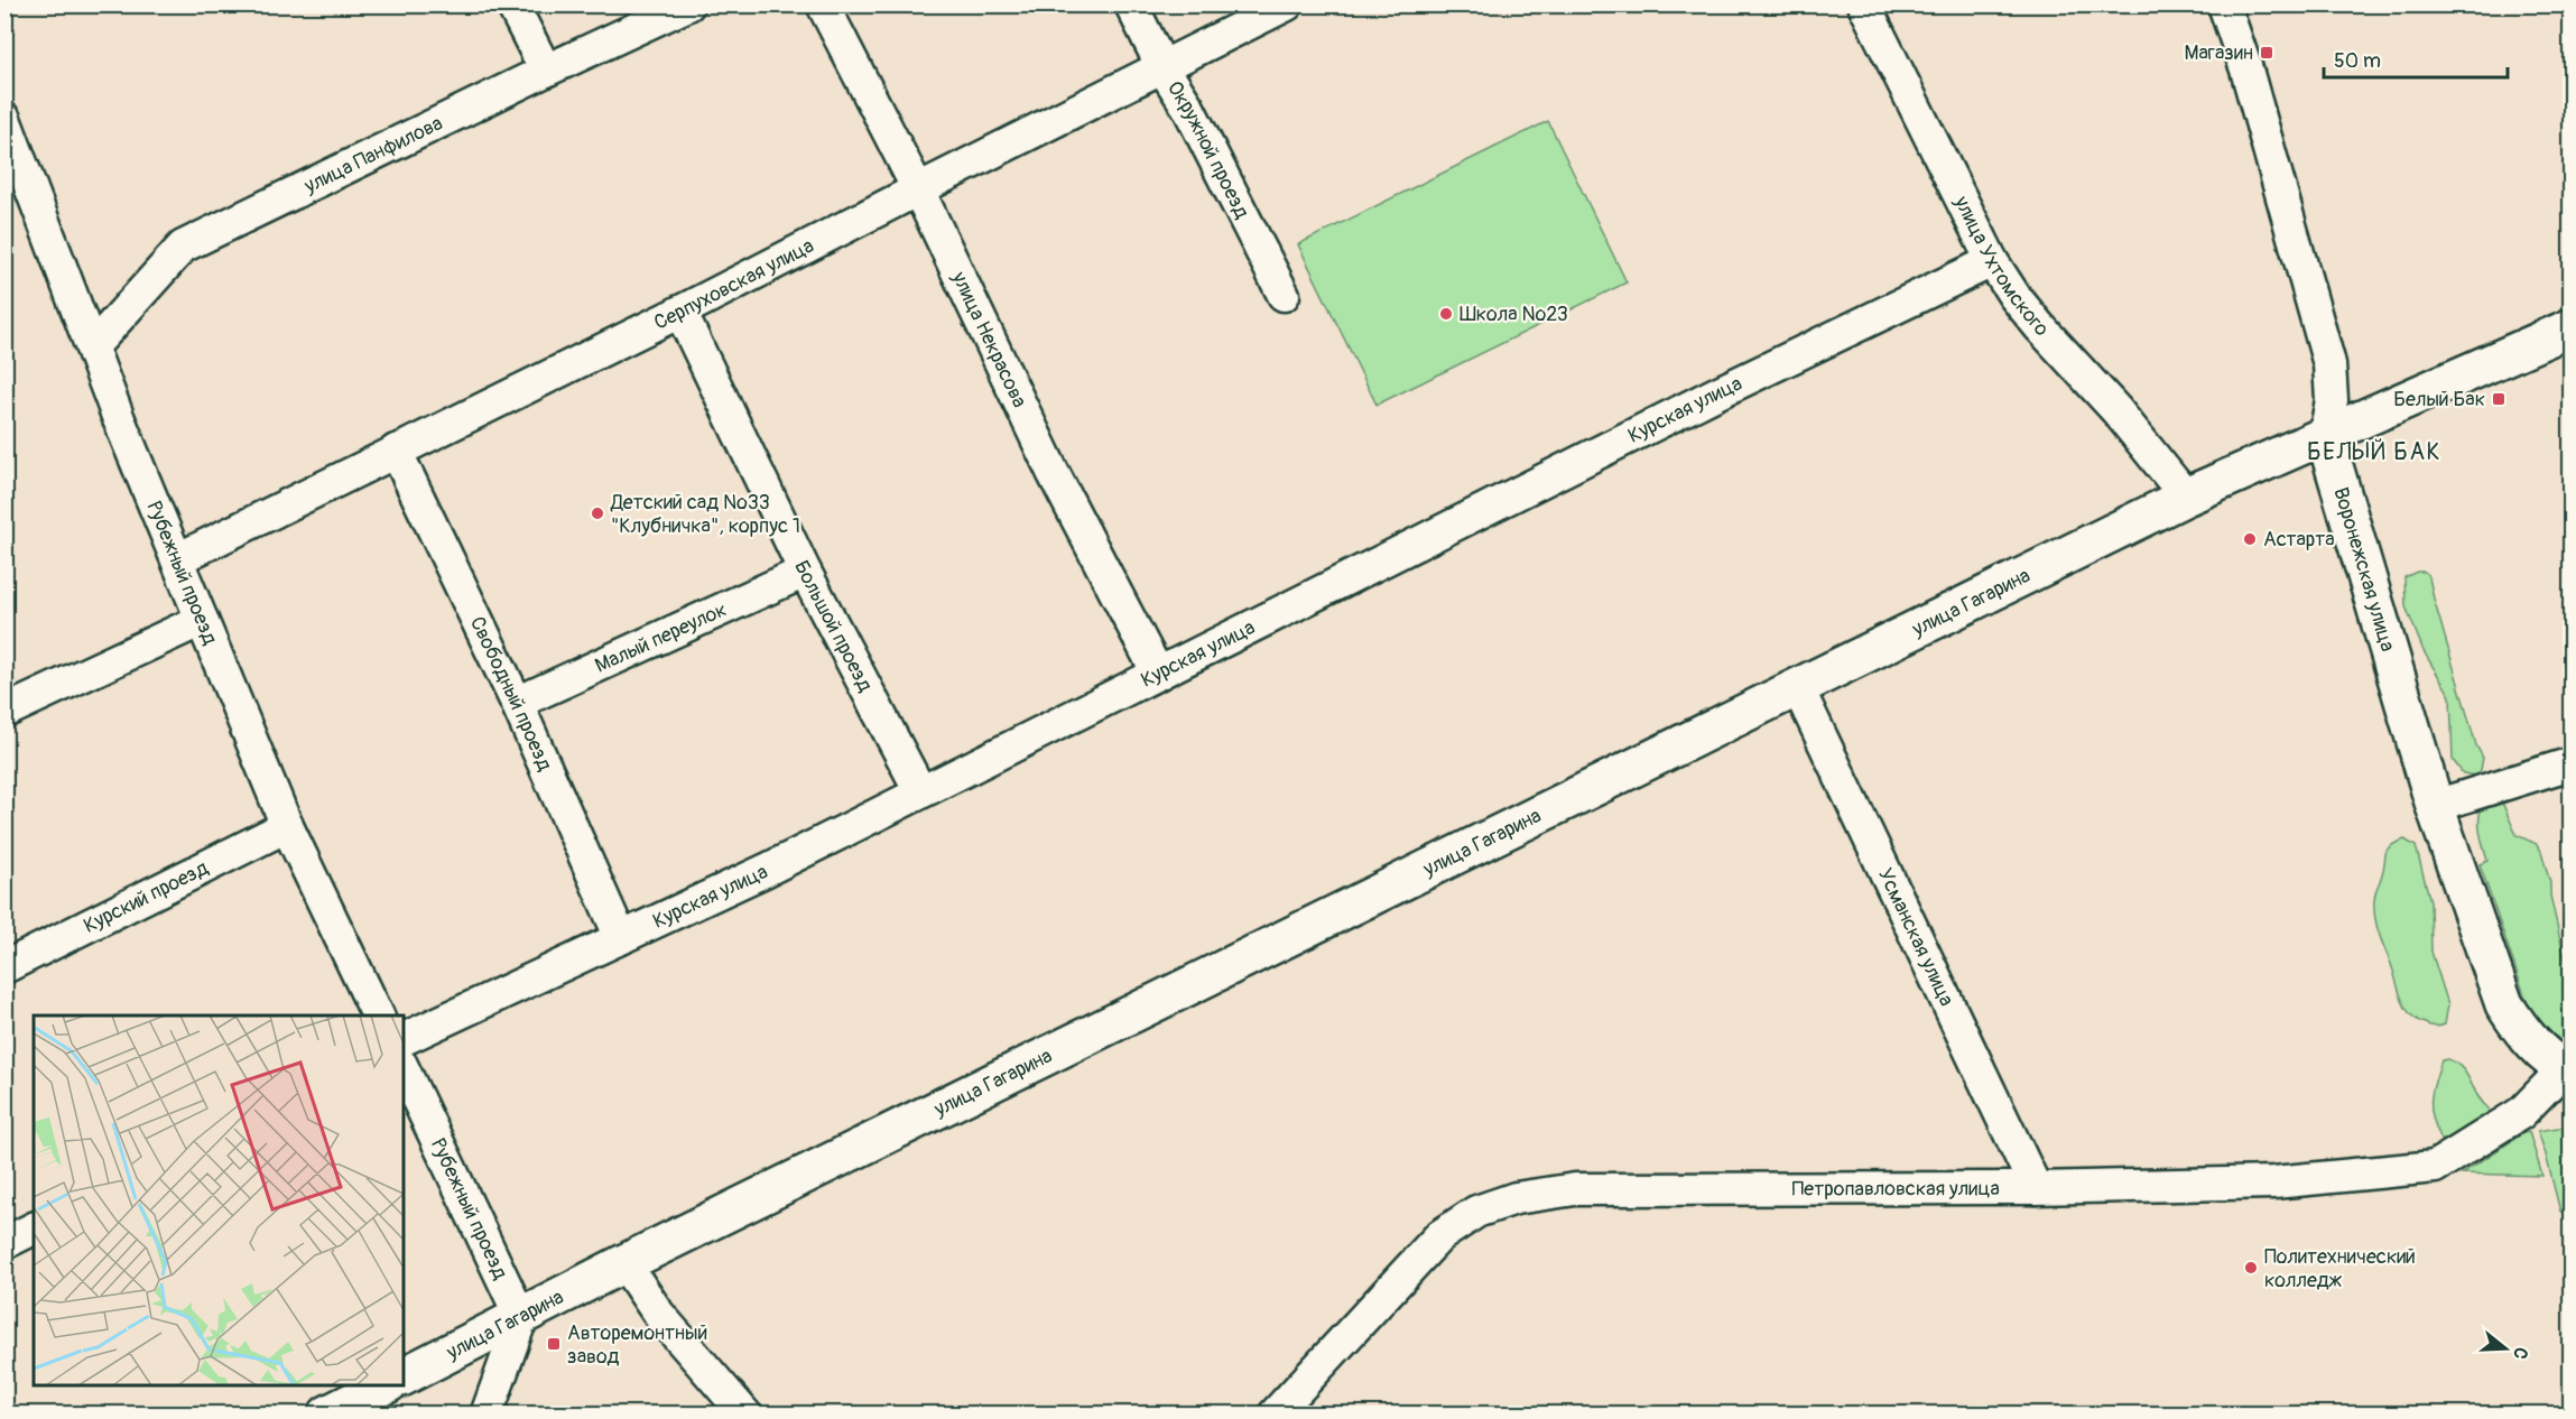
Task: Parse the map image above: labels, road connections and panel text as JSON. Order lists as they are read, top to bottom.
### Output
{
  "streets": {
    "main road": ["Воронежская улица", "улица Гагарина"],
    "street": [
      "Окружной проезд",
      "улица Панфилова",
      "улица Ухтомского",
      "Серпуховская улица",
      "улица Некрасова",
      "Курская улица",
      "Рубежный проезд",
      "Большой проезд",
      "Малый переулок",
      "Свободный проезд",
      "Курский проезд",
      "Усманская улица",
      "Петропавловская улица"
    ]
  },
  "crossings": [
    ["Окружной проезд", "Серпуховская улица"],
    ["улица Панфилова", "Рубежный проезд"],
    ["улица Ухтомского", "Курская улица"],
    ["улица Ухтомского", "улица Гагарина"],
    ["Серпуховская улица", "улица Некрасова"],
    ["Серпуховская улица", "Рубежный проезд"],
    ["Серпуховская улица", "Большой проезд"],
    ["Серпуховская улица", "Свободный проезд"],
    ["улица Некрасова", "Курская улица"],
    ["Курская улица", "Большой проезд"],
    ["Курская улица", "Свободный проезд"],
    ["Воронежская улица", "улица Гагарина"],
    ["Воронежская улица", "Петропавловская улица"],
    ["Рубежный проезд", "улица Гагарина"],
    ["Рубежный проезд", "Курский проезд"],
    ["улица Гагарина", "Усманская улица"],
    ["Большой проезд", "Малый переулок"],
    ["Малый переулок", "Свободный проезд"],
    ["Усманская улица", "Петропавловская улица"]
  ],
  "districts": ["БЕЛЫЙ БАК"],
  "places": {
    "transit": ["Магазин", "Белый Бак", "Авторемонтный завод"],
    "other": [
      "Школа №23",
      "Детский сад №33 \"Клубничка\", корпус 1",
      "Астарта",
      "Политехнический колледж"
    ]
  },
  "scale_bar": "50 m",
  "north": "right"
}
